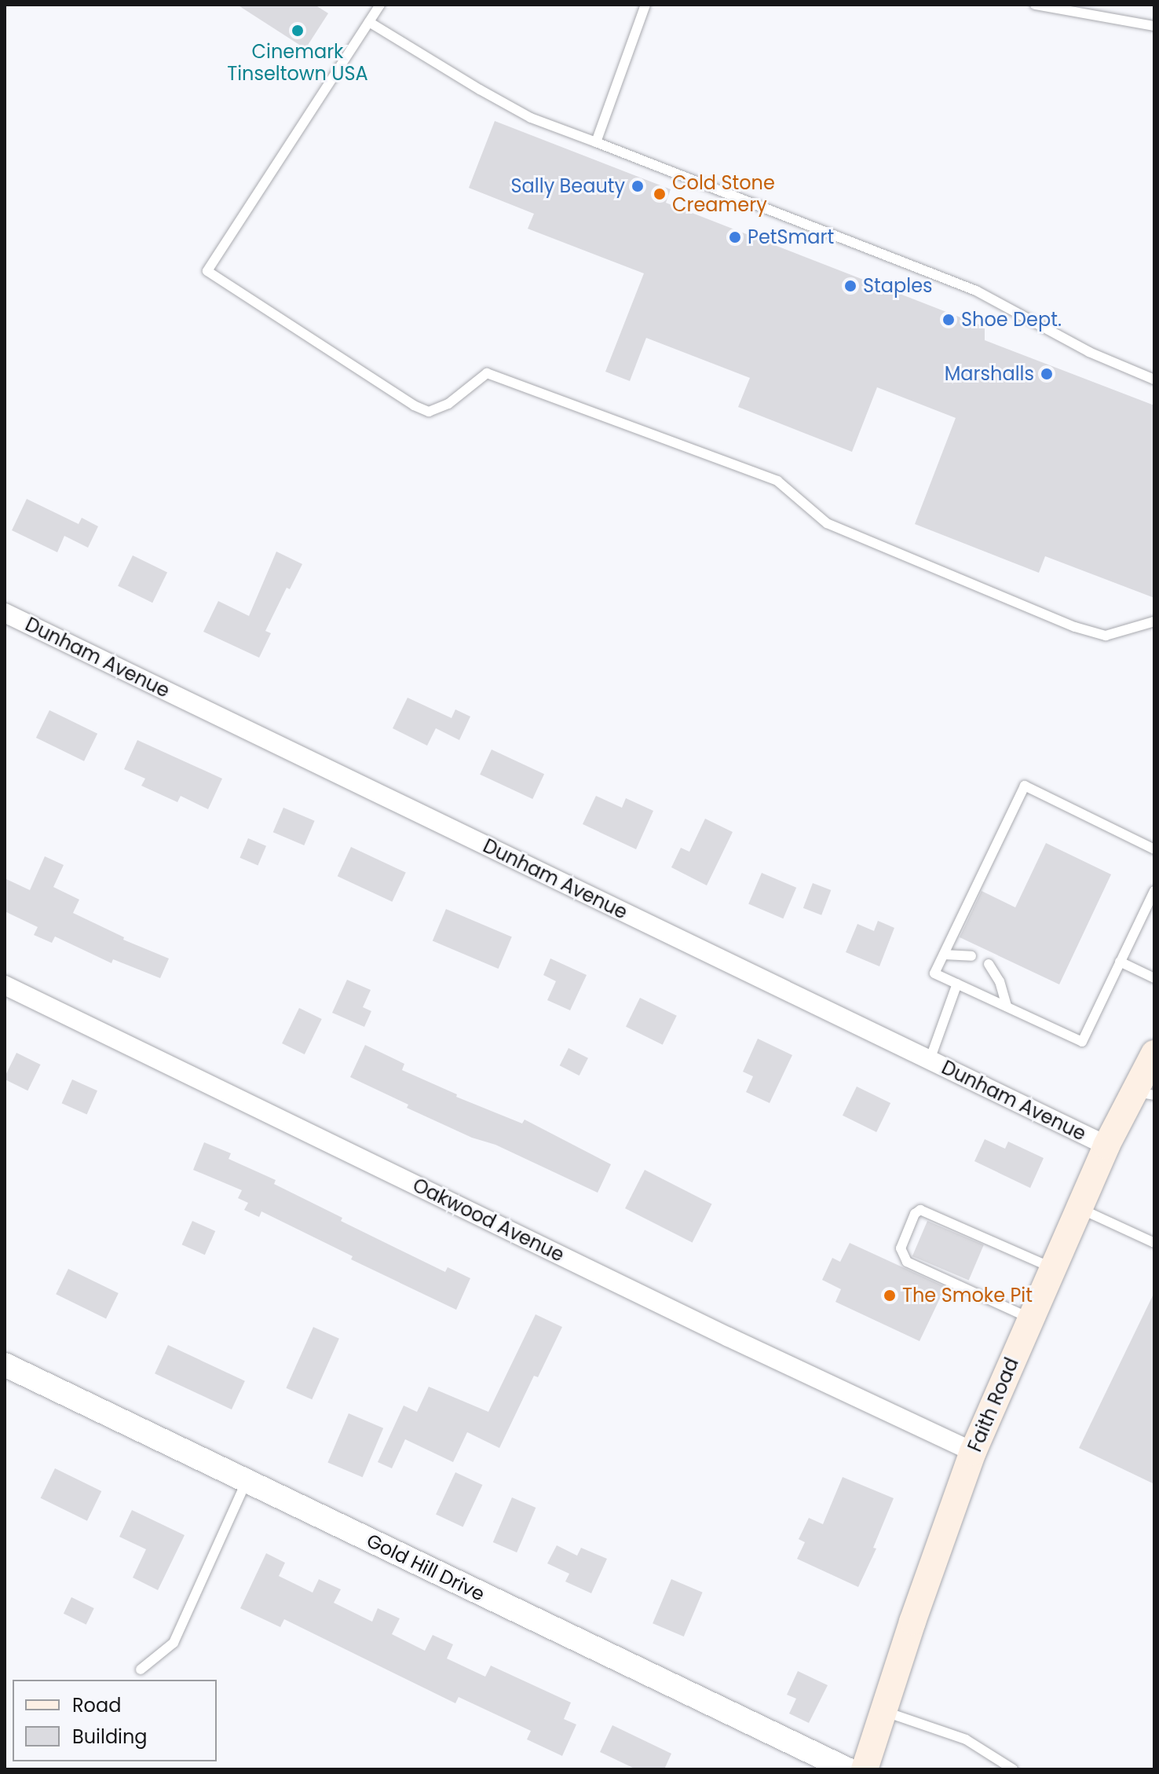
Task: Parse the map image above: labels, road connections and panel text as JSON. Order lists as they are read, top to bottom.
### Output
{
  "streets": {
    "main road": ["Faith Road"],
    "street": ["Dunham Avenue", "Oakwood Avenue", "Gold Hill Drive"]
  },
  "crossings": [
    ["Dunham Avenue", "Faith Road"],
    ["Oakwood Avenue", "Faith Road"]
  ],
  "places": [
    "Cinemark Tinseltown USA",
    "Sally Beauty",
    "Cold Stone Creamery",
    "PetSmart",
    "Staples",
    "Shoe Dept.",
    "Marshalls",
    "The Smoke Pit"
  ],
  "legend": ["Road", "Building"]
}
